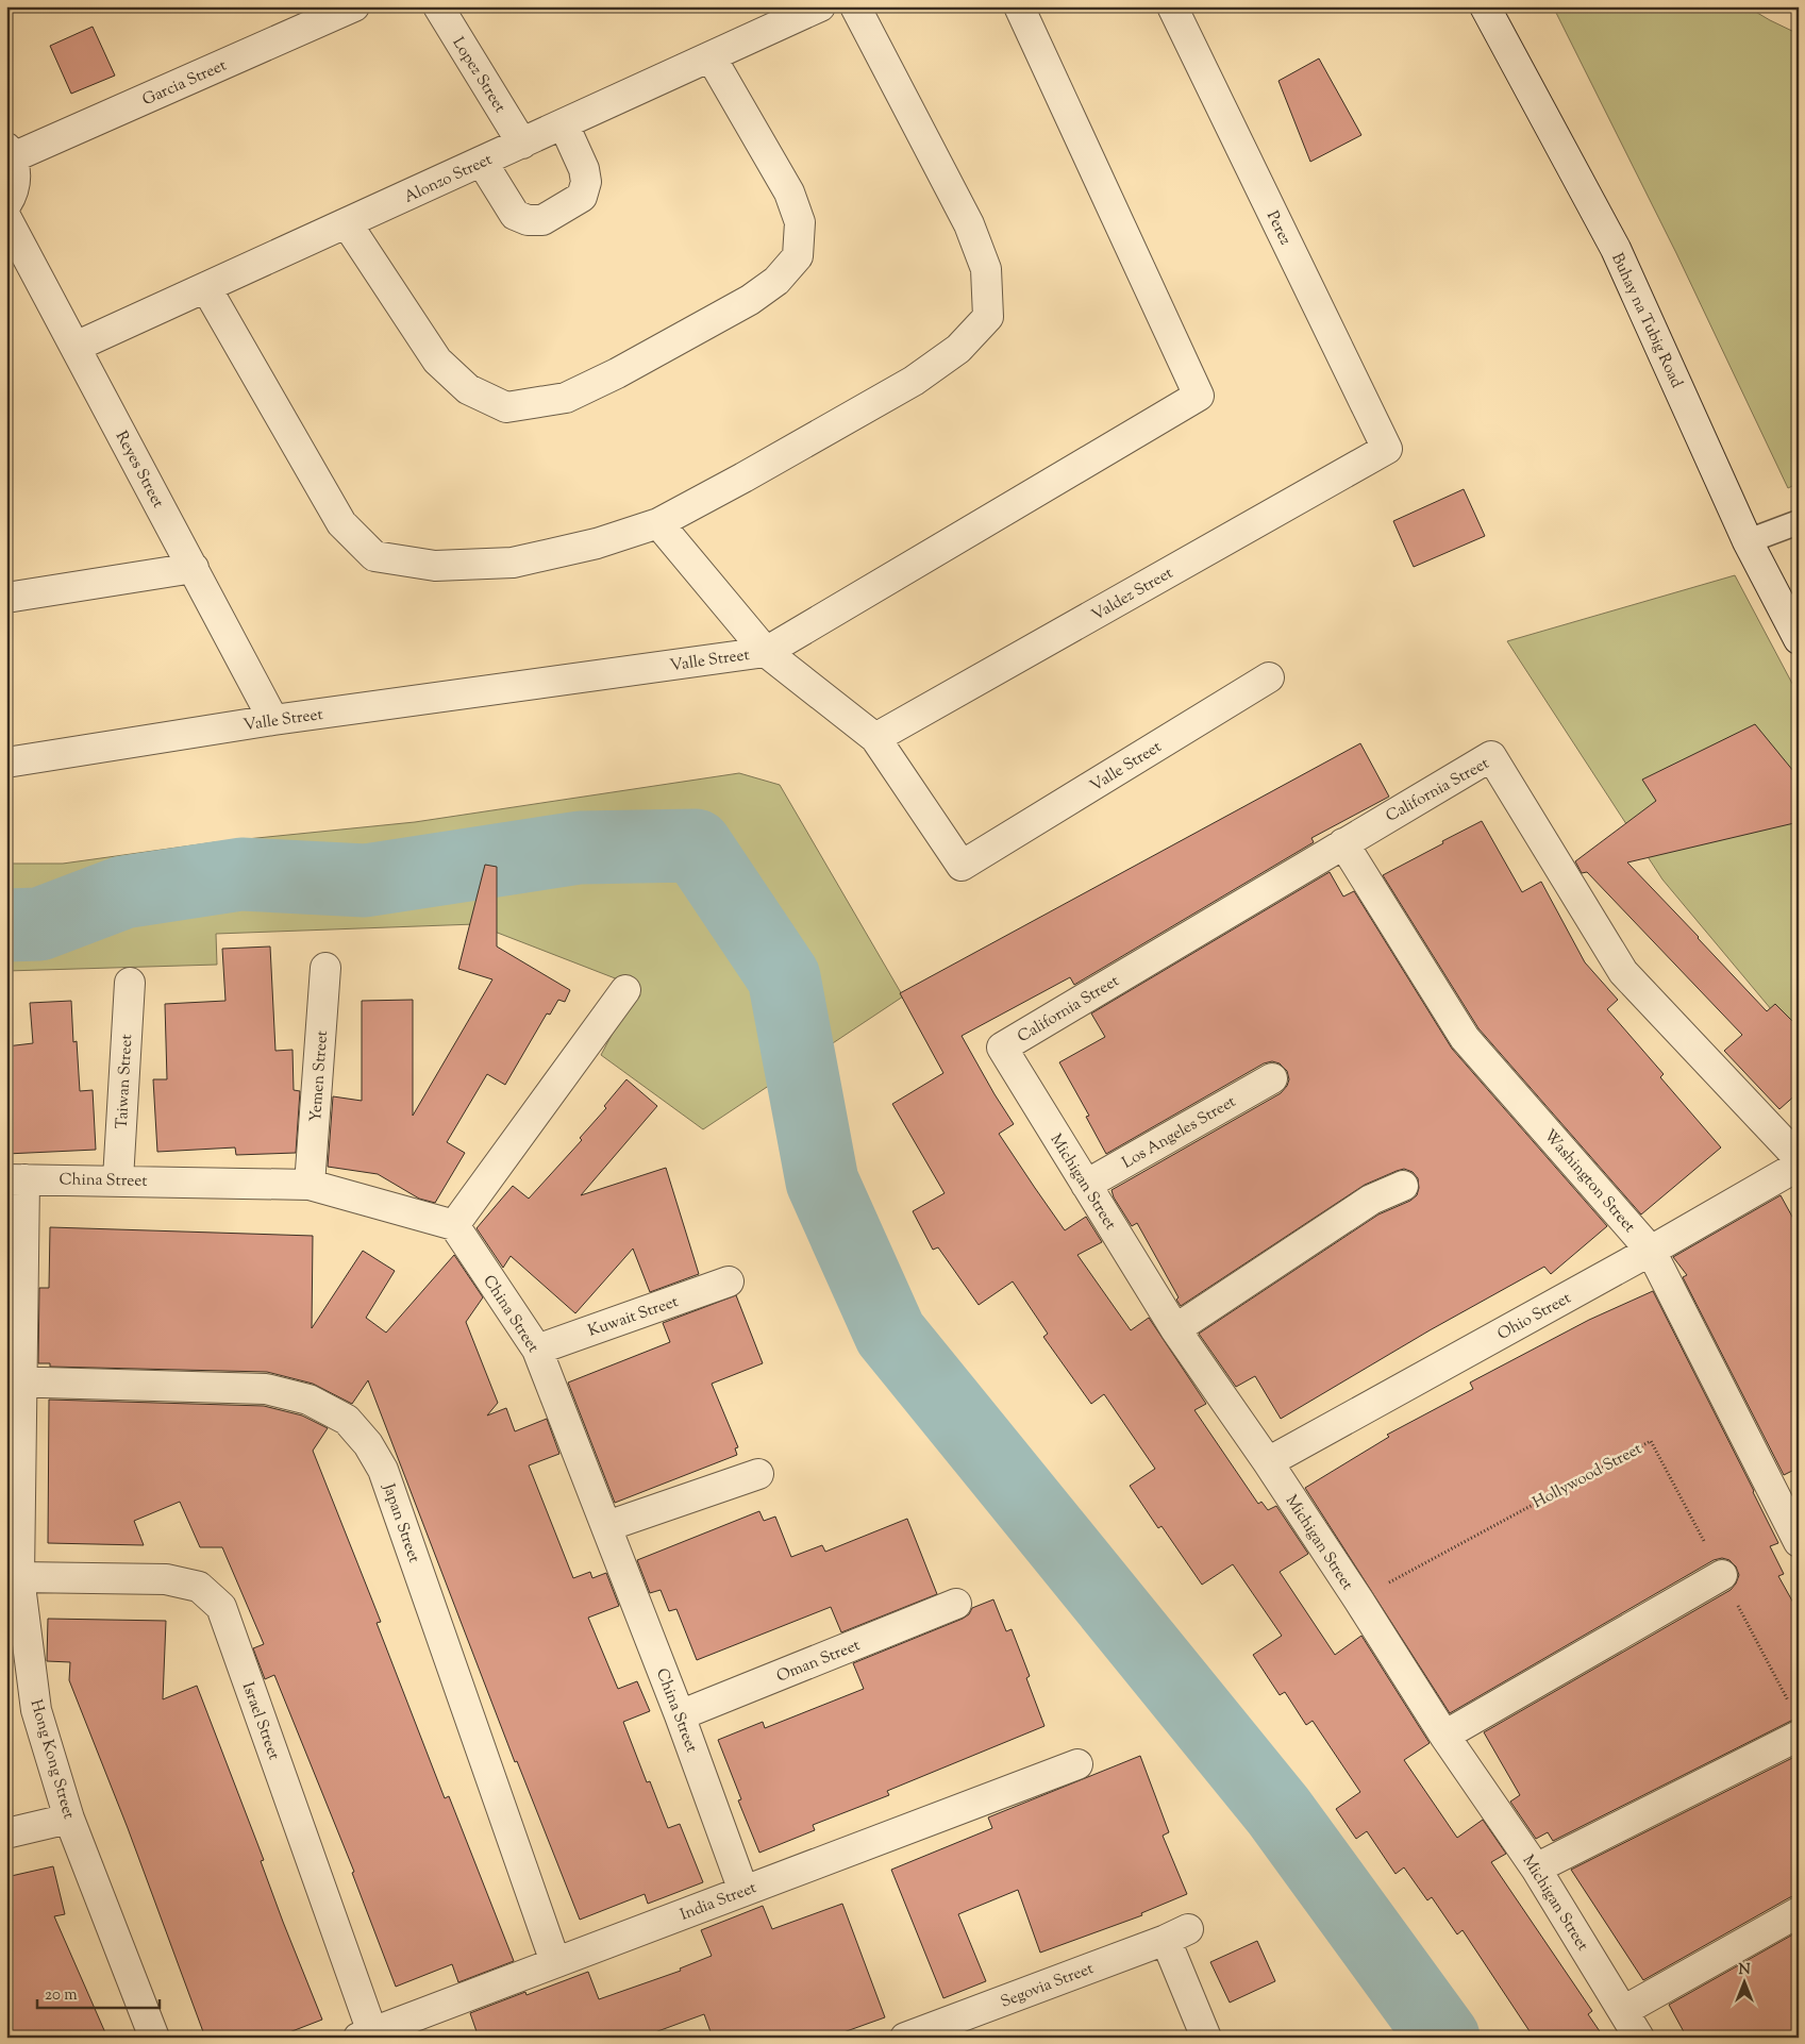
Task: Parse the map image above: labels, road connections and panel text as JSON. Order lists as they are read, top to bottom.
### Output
{
  "streets": {
    "street": [
      "Lopez Street",
      "Garcia Street",
      "Alonzo Street",
      "Perez",
      "Buhay na Tubig Road",
      "Reyes Street",
      "Valdez Street",
      "Valle Street",
      "California Street",
      "Yemen Street",
      "Taiwan Street",
      "Los Angeles Street",
      "China Street",
      "Washington Street",
      "Michigan Street",
      "Kuwait Street",
      "Ohio Street",
      "Japan Street",
      "Oman Street",
      "Israel Street",
      "Hong Kong Street",
      "India Street",
      "Segovia Street"
    ],
    "path": ["Hollywood Street"]
  },
  "crossings": [
    ["Lopez Street", "Alonzo Street"],
    ["Alonzo Street", "Reyes Street"],
    ["Perez", "Valdez Street"],
    ["Reyes Street", "Valle Street"],
    ["Valdez Street", "Valle Street"],
    ["California Street", "Washington Street"],
    ["California Street", "Michigan Street"],
    ["Yemen Street", "China Street"],
    ["Taiwan Street", "China Street"],
    ["Los Angeles Street", "Michigan Street"],
    ["China Street", "Kuwait Street"],
    ["China Street", "Oman Street"],
    ["China Street", "Hong Kong Street"],
    ["China Street", "India Street"],
    ["Washington Street", "Ohio Street"],
    ["Michigan Street", "Ohio Street"],
    ["Michigan Street", "Hollywood Street"],
    ["Japan Street", "Hong Kong Street"],
    ["Japan Street", "India Street"],
    ["Israel Street", "Hong Kong Street"],
    ["Israel Street", "India Street"]
  ],
  "scale_bar": "20 m",
  "north": "top"
}
